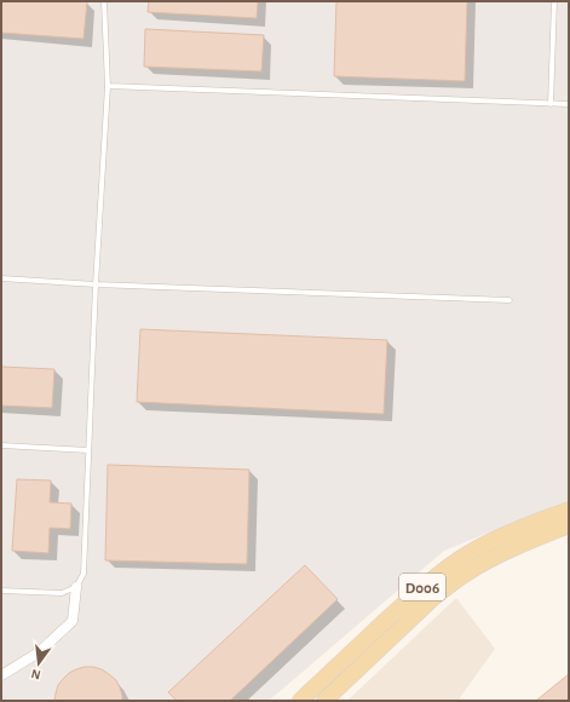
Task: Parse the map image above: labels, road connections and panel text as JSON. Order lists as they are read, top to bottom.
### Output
{
  "streets": {
    "main road": ["D006"]
  },
  "north": "bottom"
}
